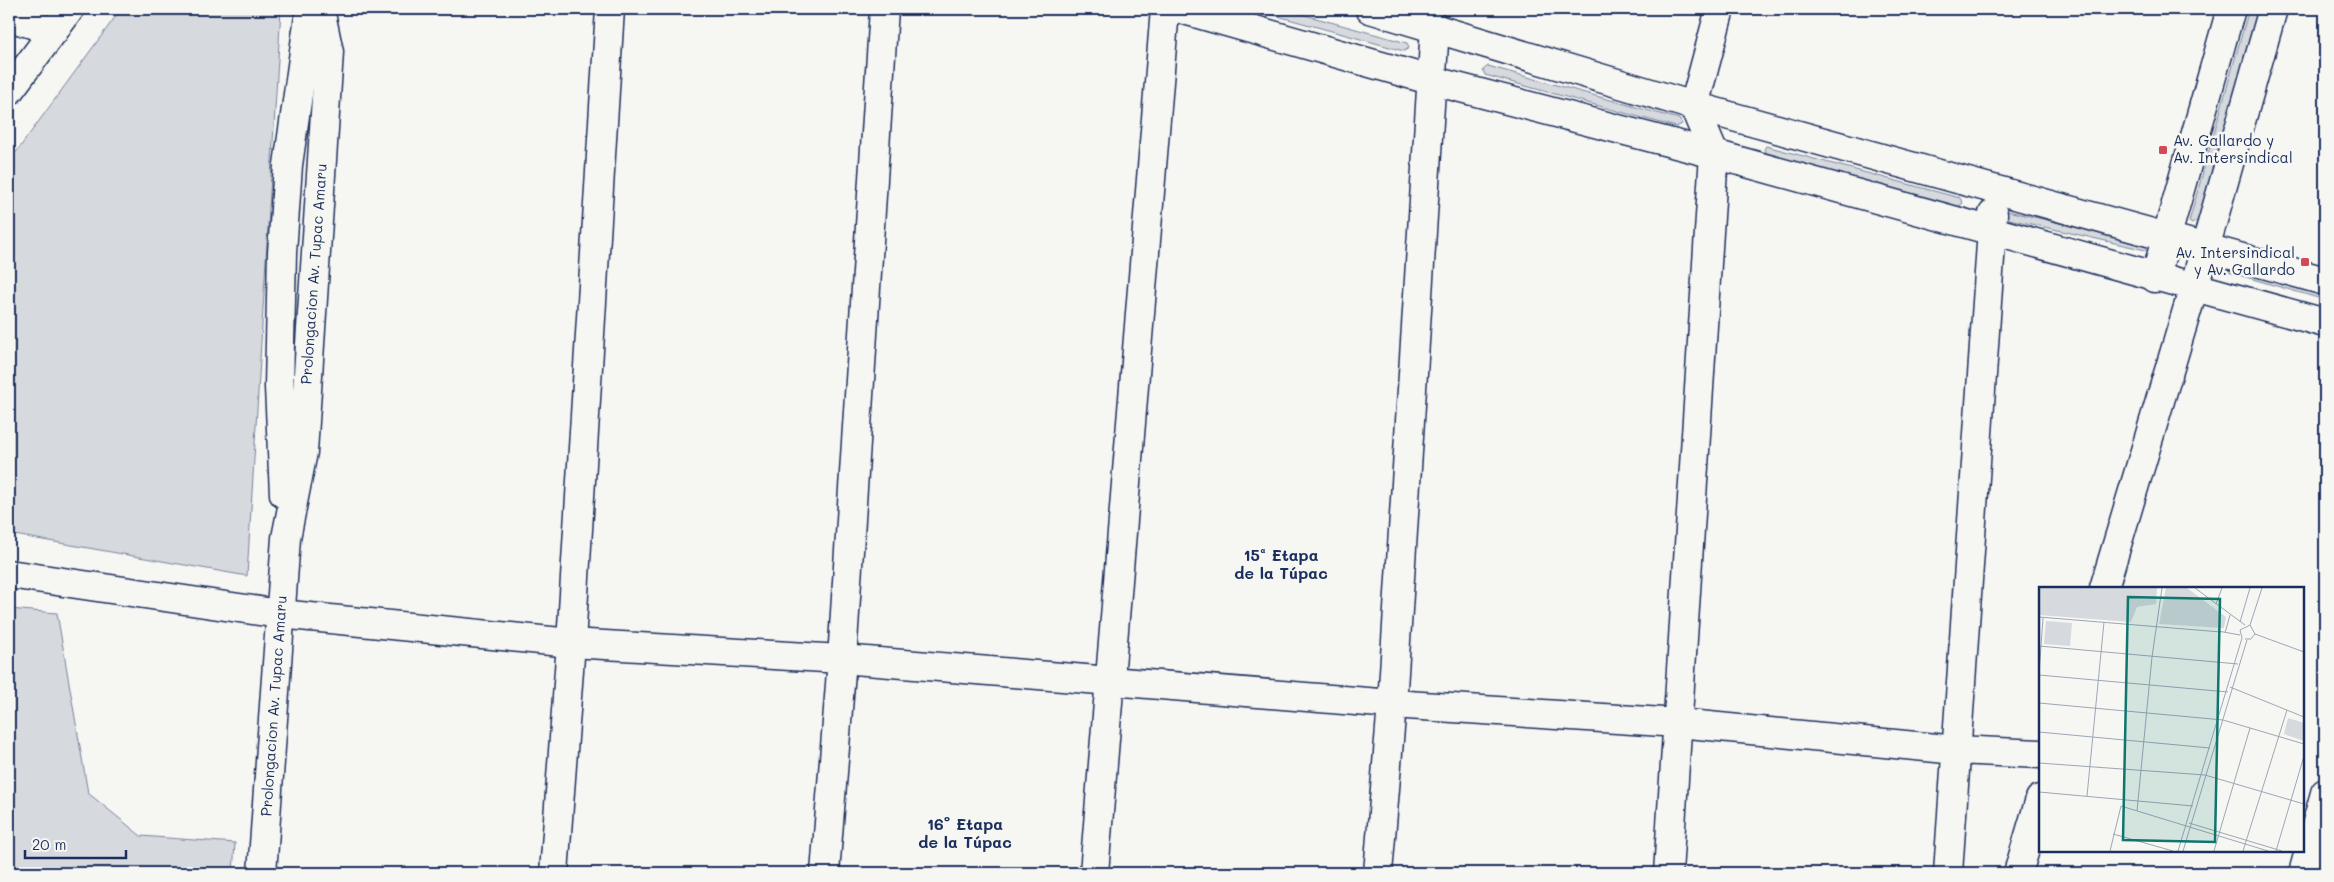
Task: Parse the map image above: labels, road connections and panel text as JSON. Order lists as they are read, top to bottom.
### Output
{
  "streets": {
    "street": ["Prolongacion Av. Tupac Amaru"]
  },
  "districts": ["15ª Etapa de la Túpac", "16° Etapa de la Túpac"],
  "places": {
    "transit": ["Av. Gallardo y Av. Intersindical", "Av. Intersindical y Av. Gallardo"]
  },
  "scale_bar": "20 m"
}
